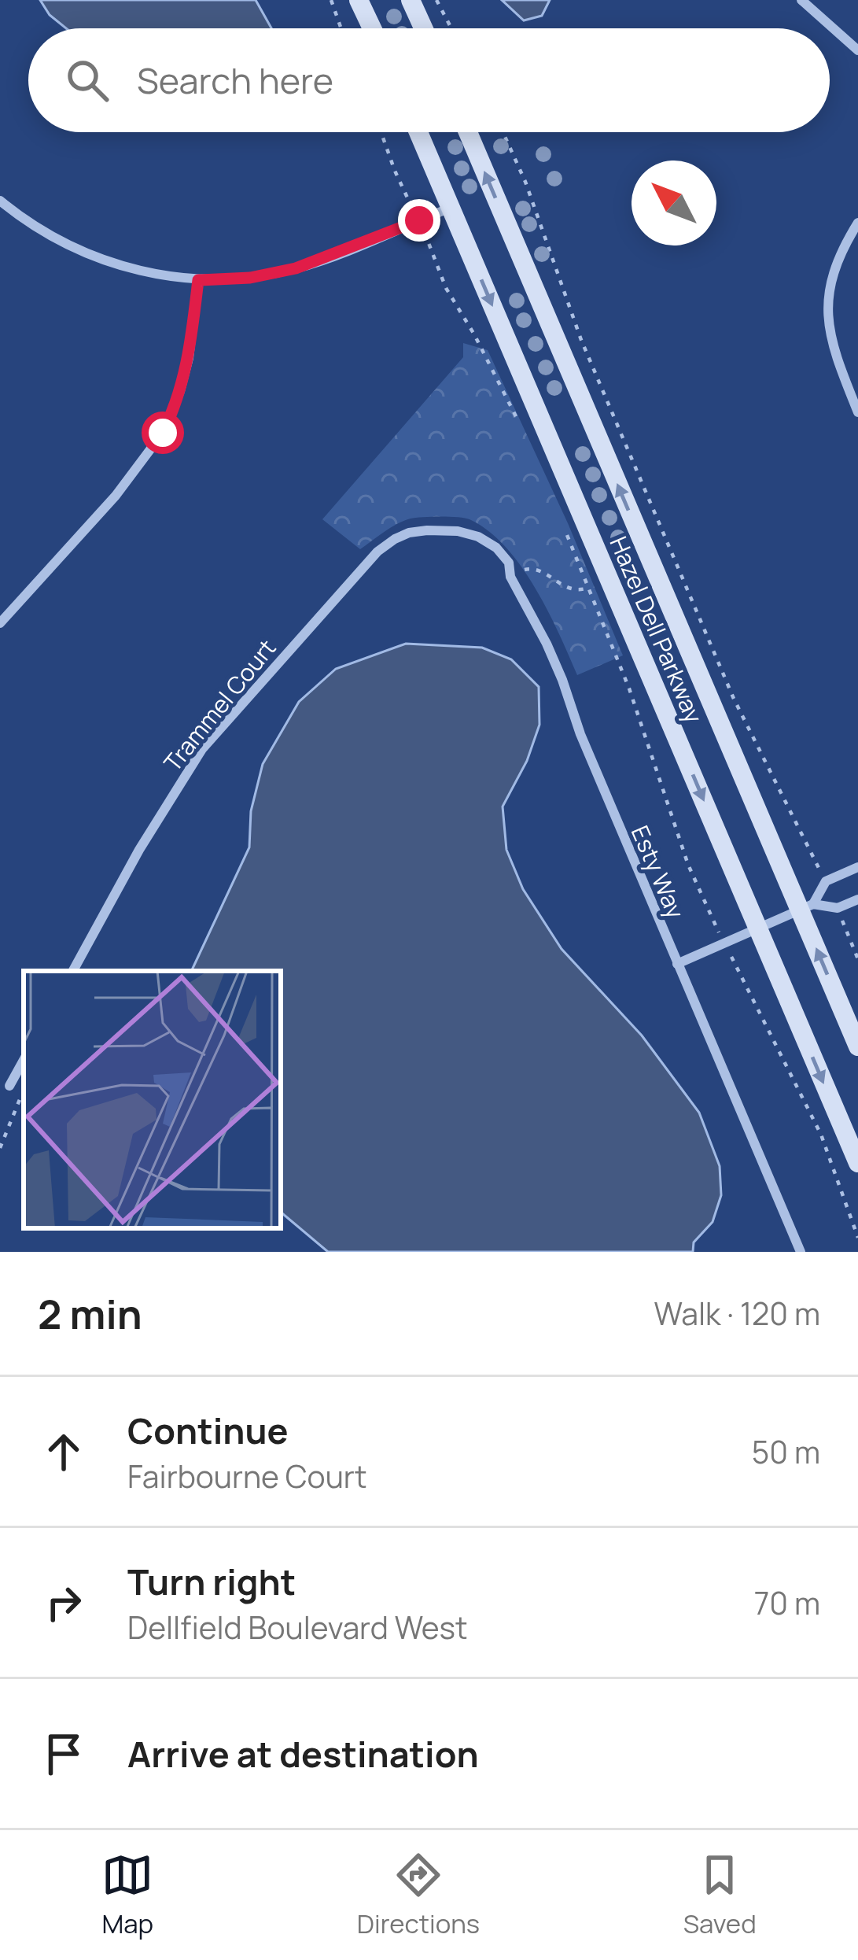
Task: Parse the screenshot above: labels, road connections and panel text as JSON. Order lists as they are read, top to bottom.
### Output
{
  "streets": {
    "main road": ["Hazel Dell Parkway"],
    "street": ["Trammel Court", "Esty Way"]
  },
  "crossings": [
    ["Trammel Court", "Esty Way"]
  ],
  "north": "top left",
  "page": {
    "search": "Search here",
    "heading": ["2 min", "Walk · 120 m"],
    "list": [
      ["Continue", "Fairbourne Court", "50 m"],
      ["Turn right", "Dellfield Boulevard West", "70 m"],
      "Arrive at destination"
    ],
    "nav": ["Map", "Directions", "Saved"]
  }
}
